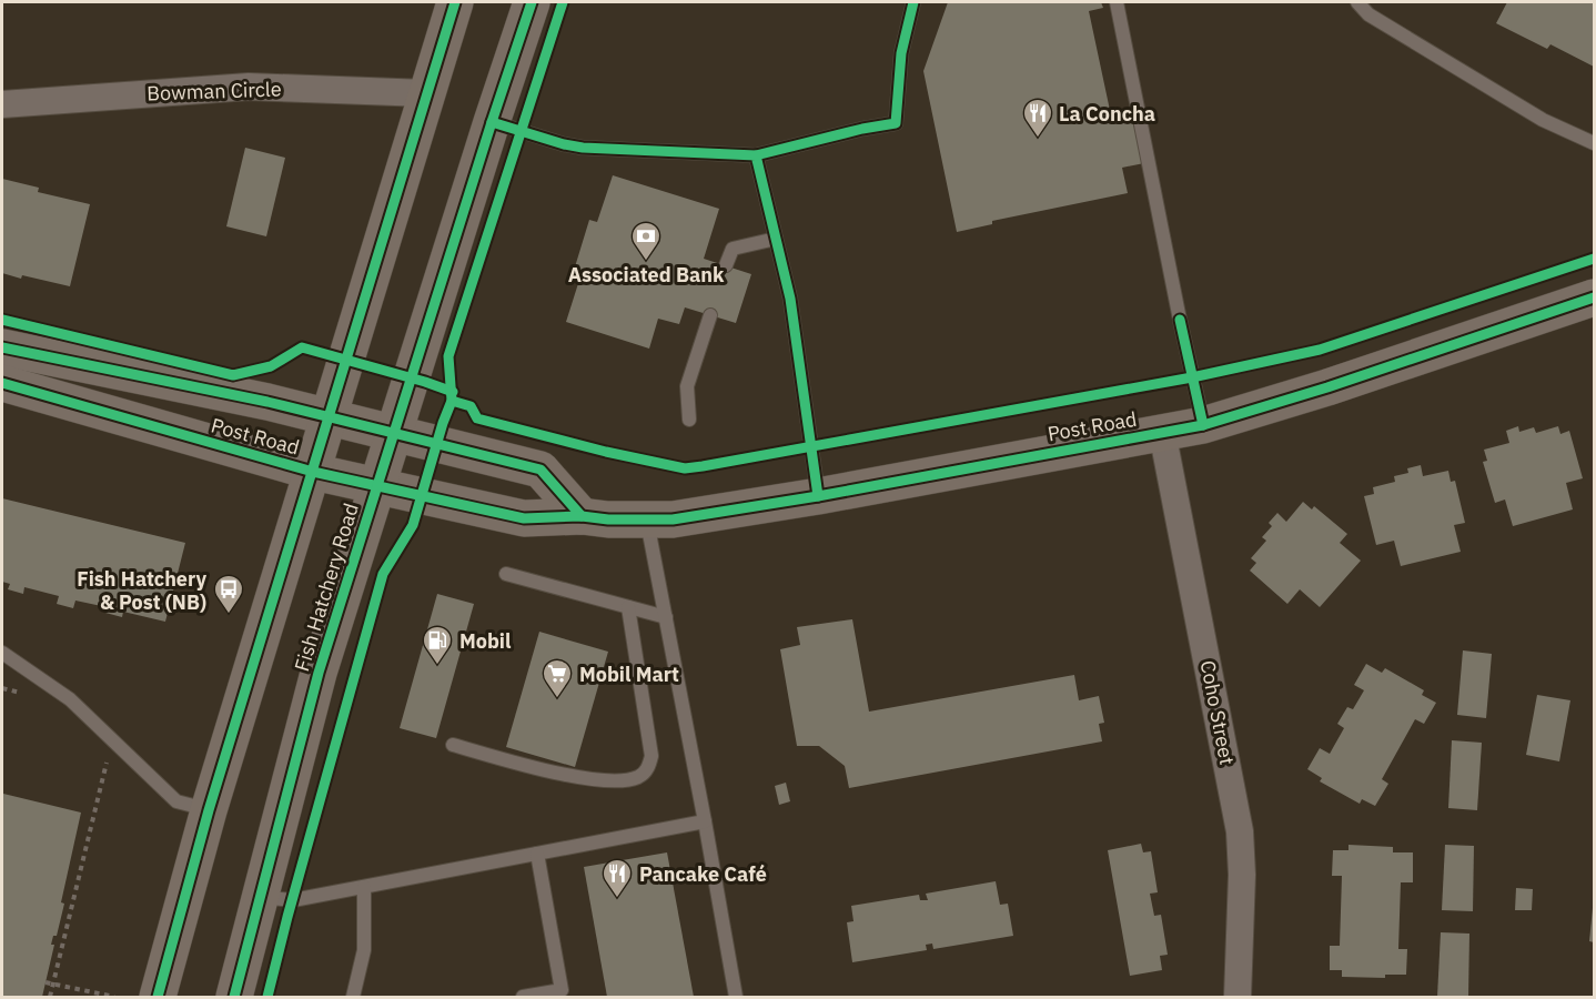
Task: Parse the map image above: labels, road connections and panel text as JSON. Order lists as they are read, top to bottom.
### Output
{
  "streets": {
    "street": [
      "Bowman Circle",
      "Post Road",
      "Fish Hatchery Road",
      "Coho Street"
    ]
  },
  "crossings": [
    ["Post Road", "Fish Hatchery Road"],
    ["Post Road", "Coho Street"]
  ],
  "places": {
    "restaurant": ["La Concha", "Pancake Café"],
    "bank": ["Associated Bank"],
    "bus stop": ["Fish Hatchery & Post (NB)"],
    "fuel station": ["Mobil"],
    "supermarket": ["Mobil Mart"]
  }
}
